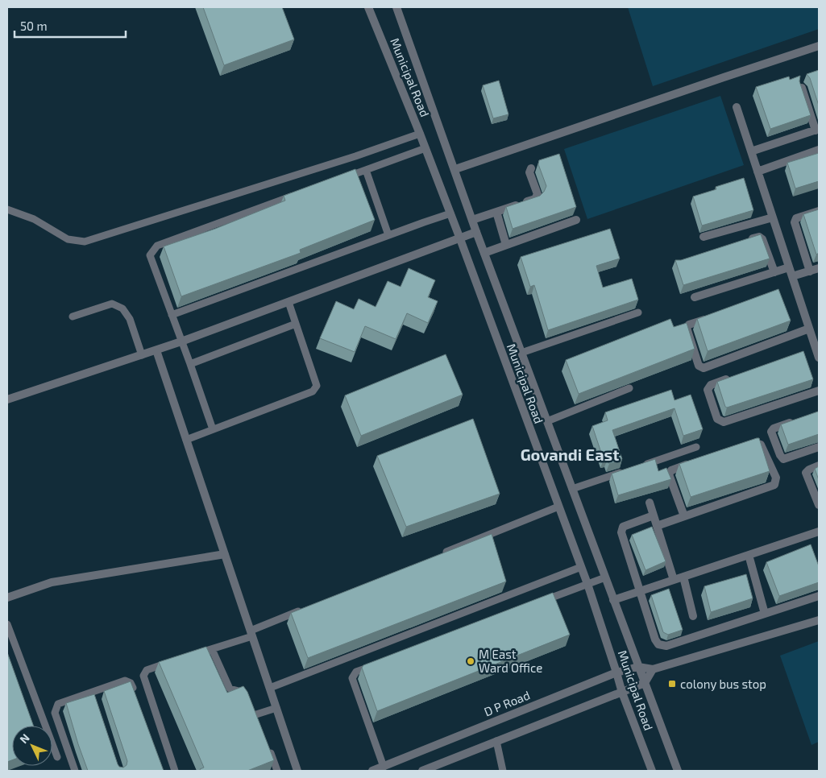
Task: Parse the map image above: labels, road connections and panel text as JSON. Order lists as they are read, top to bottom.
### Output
{
  "streets": {
    "street": ["Municipal Road", "D P Road"]
  },
  "crossings": [
    ["Municipal Road", "D P Road"]
  ],
  "districts": ["Govandi East"],
  "places": {
    "other": ["M East Ward Office"],
    "transit": ["colony bus stop"]
  },
  "scale_bar": "50 m",
  "north": "top left"
}
